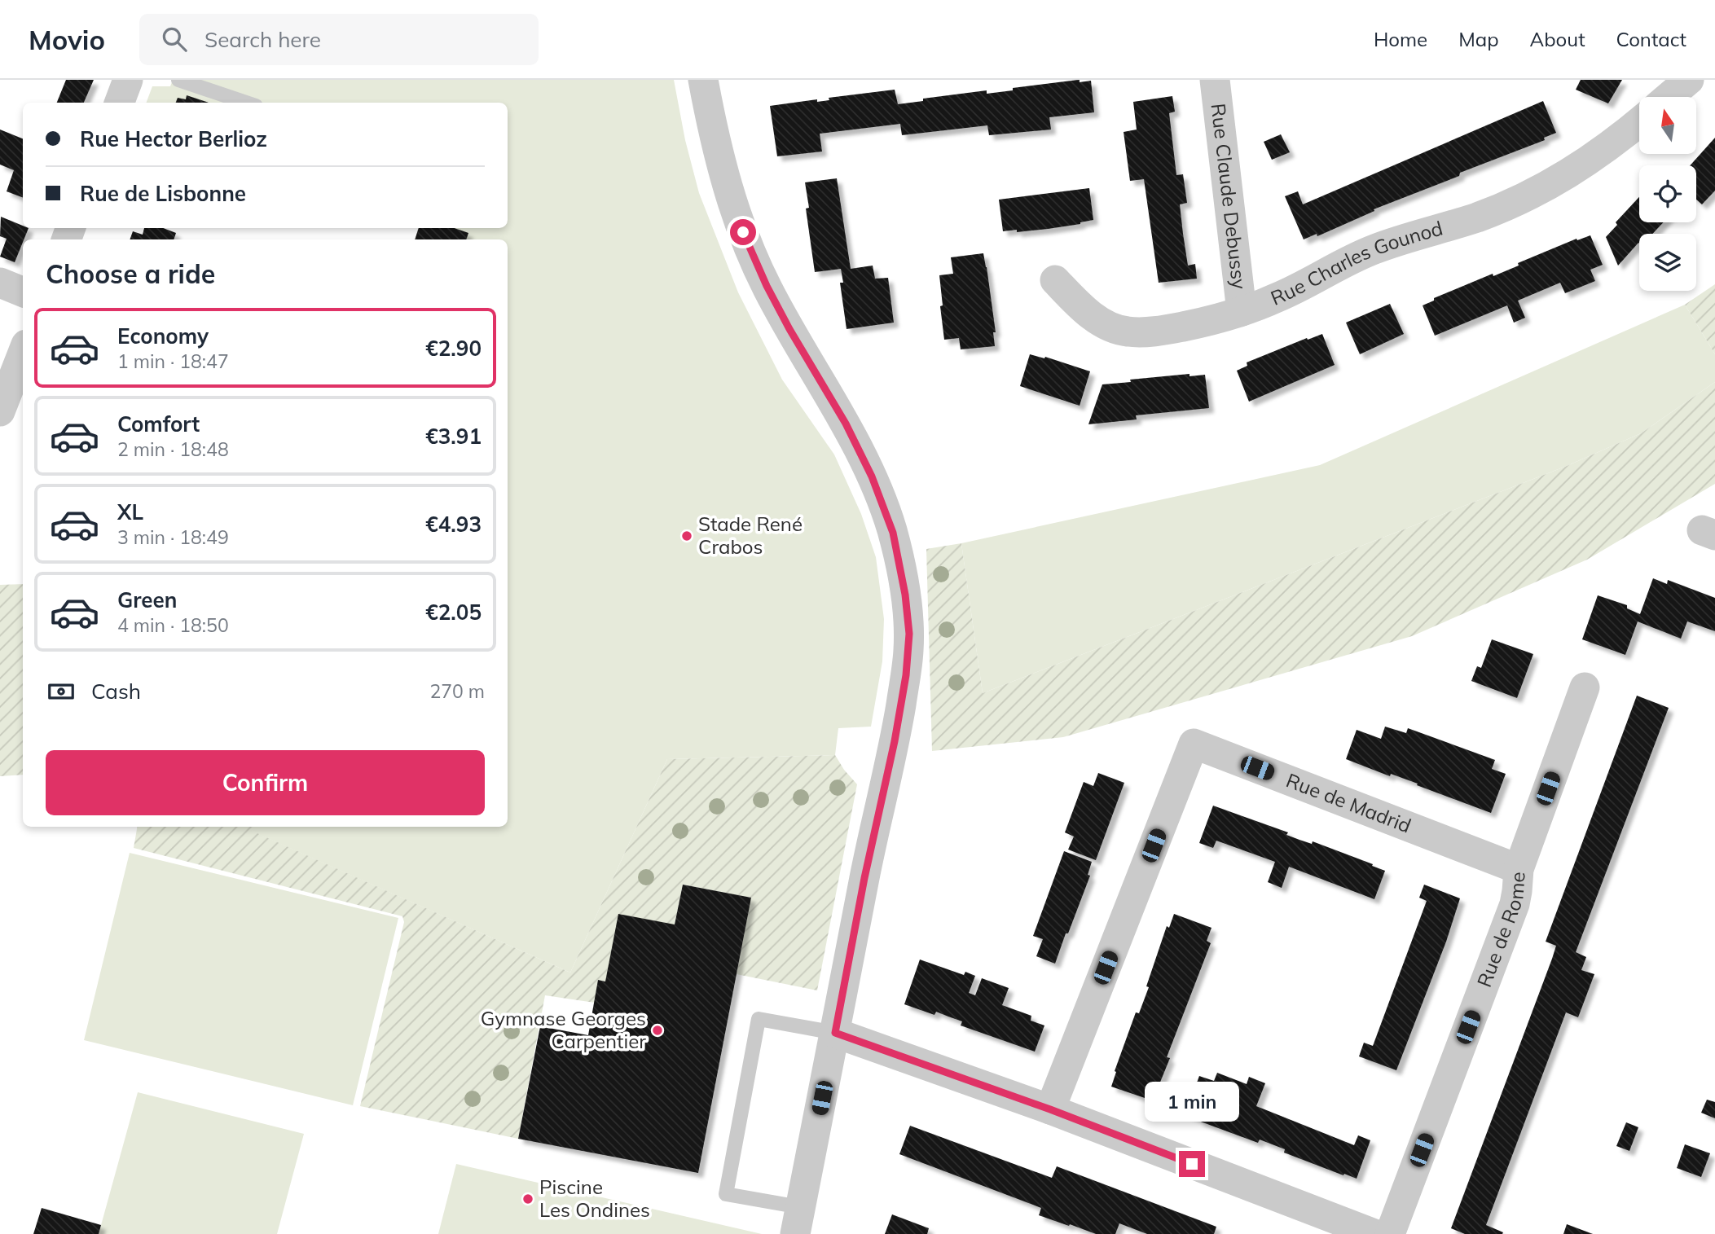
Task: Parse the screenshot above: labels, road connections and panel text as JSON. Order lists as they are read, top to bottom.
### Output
{
  "streets": {
    "street": [
      "Rue Claude Debussy",
      "Rue Charles Gounod",
      "Rue de Madrid",
      "Rue de Rome"
    ]
  },
  "crossings": [
    ["Rue Claude Debussy", "Rue Charles Gounod"],
    ["Rue de Madrid", "Rue de Rome"]
  ],
  "places": ["Stade René Crabos", "Gymnase Georges Carpentier", "Piscine Les Ondines"],
  "north": "top",
  "page": {
    "header": "Movio",
    "search": "Search here",
    "nav": [
      "Home",
      "Map",
      "About",
      "Contact"
    ],
    "banner": ["Rue Hector Berlioz", "Rue de Lisbonne"],
    "heading": "Choose a ride",
    "list": [
      {
        "name": "Economy",
        "note": "1 min · 18:47",
        "value": "€2.90"
      },
      {
        "name": "Comfort",
        "note": "2 min · 18:48",
        "value": "€3.91"
      },
      {
        "name": "XL",
        "note": "3 min · 18:49",
        "value": "€4.93"
      },
      {
        "name": "Green",
        "note": "4 min · 18:50",
        "value": "€2.05"
      }
    ],
    "pay": ["Cash", "270 m"],
    "buttons": "Confirm",
    "bubble": "1 min"
  }
}
